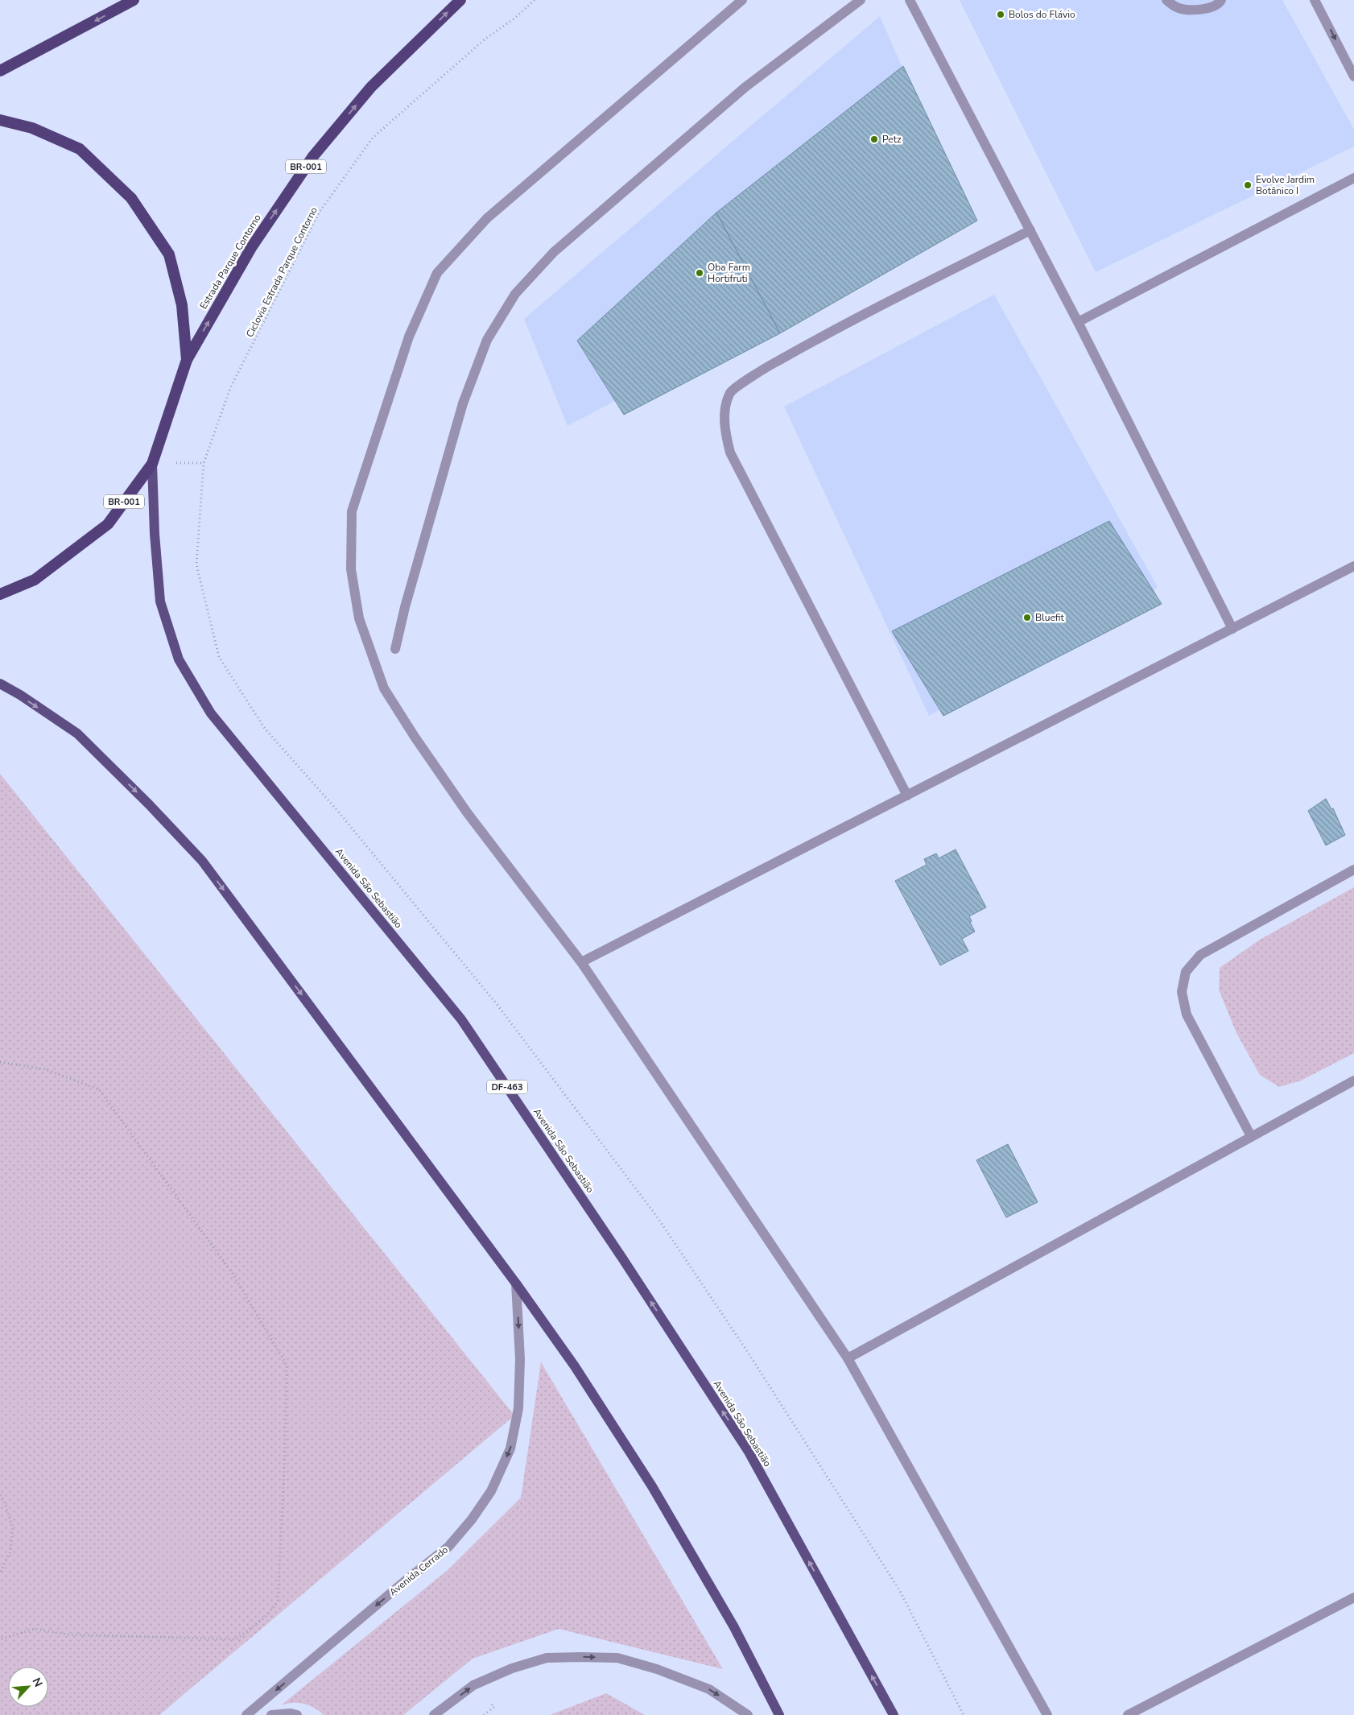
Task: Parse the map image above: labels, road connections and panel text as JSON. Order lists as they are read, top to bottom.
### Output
{
  "streets": {
    "highway": ["BR-001", "Estrada Parque Contorno"],
    "main road": ["Avenida São Sebastião", "DF-463"],
    "street": ["Avenida Cerrado"],
    "path": ["Ciclovia Estrada Parque Contorno"]
  },
  "crossings": [
    ["BR-001", "Estrada Parque Contorno"],
    ["BR-001", "Avenida São Sebastião"]
  ],
  "one_way": ["Estrada Parque Contorno", "Avenida São Sebastião", "Avenida Cerrado"],
  "places": [
    "Bolos do Flávio",
    "Petz",
    "Evolve Jardim Botânico I",
    "Oba Farm Hortifruti",
    "Bluefit"
  ],
  "north": "top right"
}
